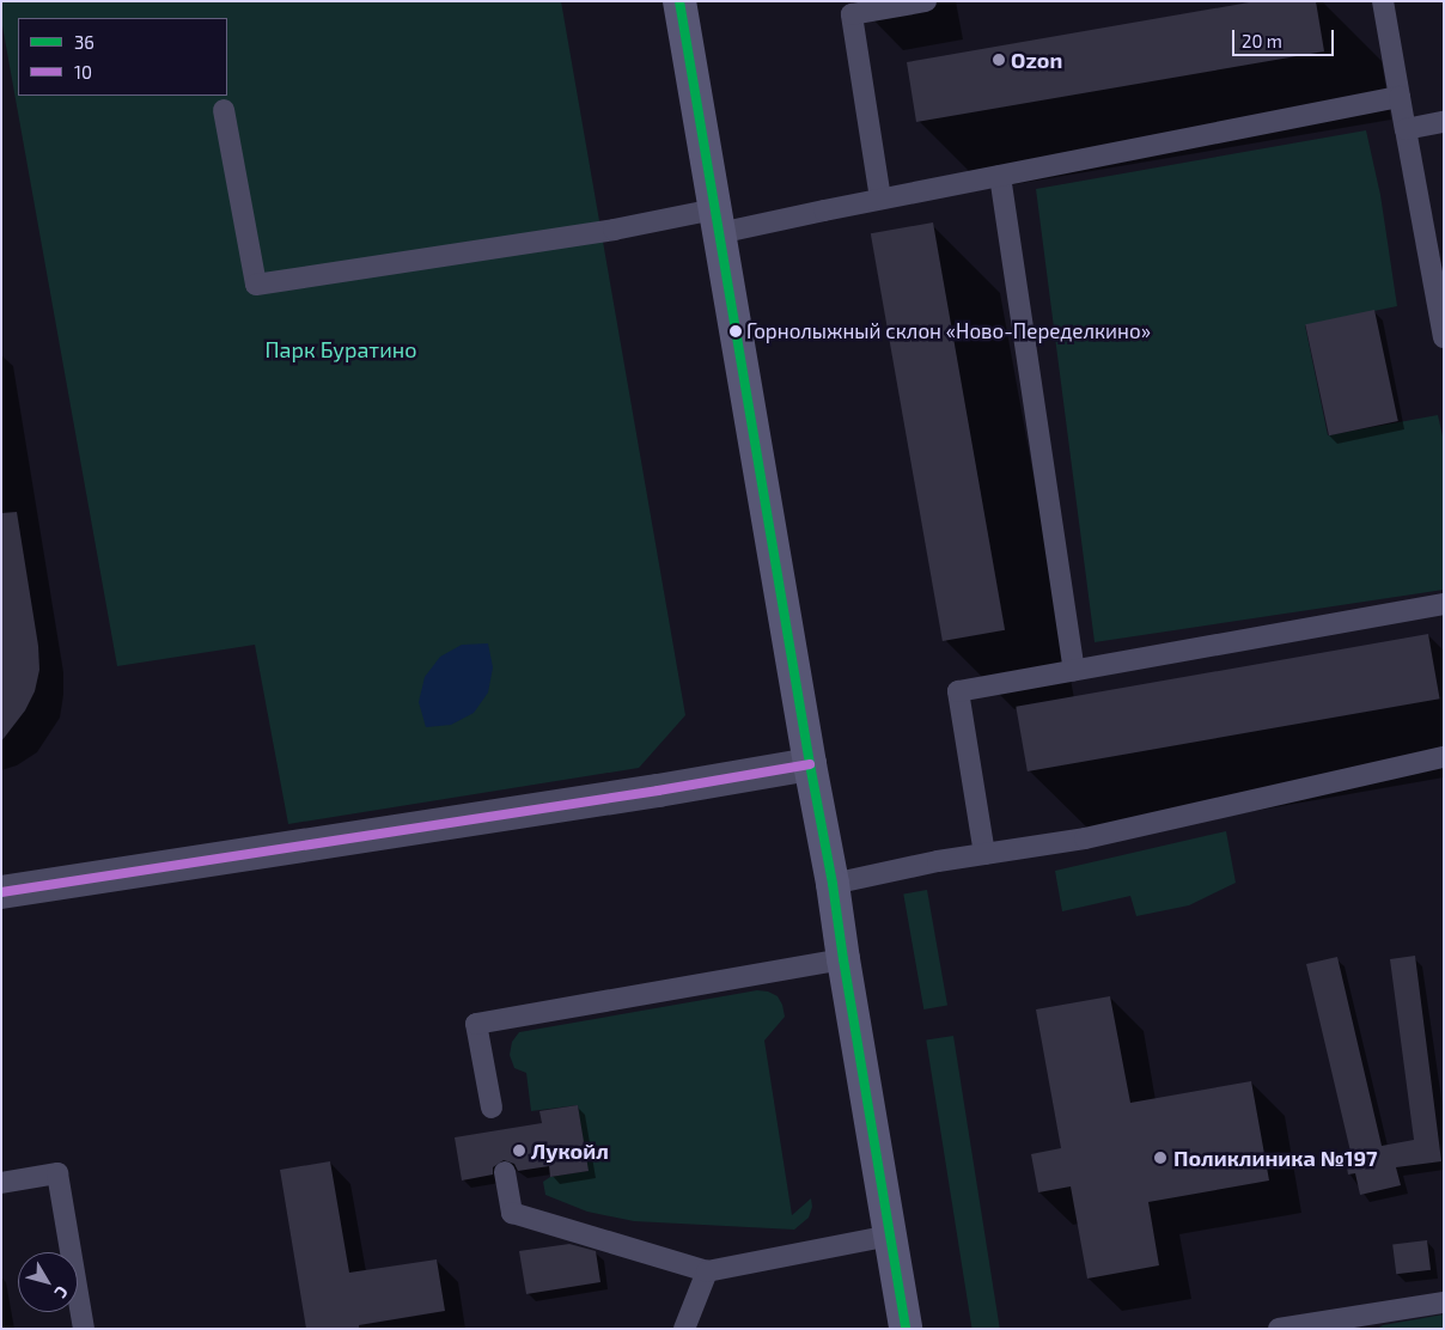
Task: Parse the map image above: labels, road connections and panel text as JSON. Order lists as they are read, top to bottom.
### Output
{
  "parks": ["Парк Буратино"],
  "places": [
    "Ozon",
    "Горнолыжный склон «Ново-Переделкино»",
    "Лукойл",
    "Поликлиника №197"
  ],
  "lines": ["transit line 36", "transit line 10"],
  "legend": ["36", "10"],
  "scale_bar": "20 m",
  "north": "bottom right"
}
